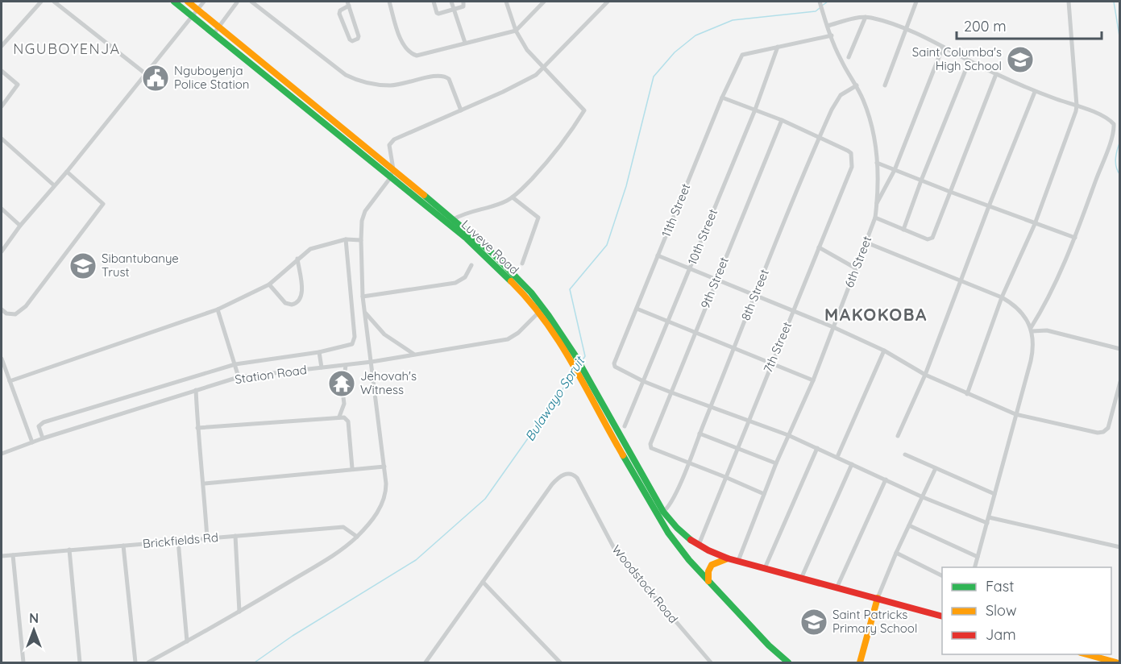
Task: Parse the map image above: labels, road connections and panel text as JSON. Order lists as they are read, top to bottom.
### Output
{
  "streets": {
    "street": [
      "11th Street",
      "10th Street",
      "Luveve Road",
      "6th Street",
      "9th Street",
      "8th Street",
      "7th Street",
      "Station Road",
      "Brickfields Rd",
      "Woodstock Road"
    ]
  },
  "crossings": [
    ["11th Street", "10th Street"],
    ["Luveve Road", "6th Street"],
    ["Luveve Road", "8th Street"],
    ["Luveve Road", "7th Street"],
    ["Luveve Road", "Station Road"],
    ["6th Street", "8th Street"],
    ["9th Street", "8th Street"],
    ["8th Street", "7th Street"]
  ],
  "districts": ["NGUBOYENJA", "MAKOKOBA"],
  "water": ["Bulawayo Spruit"],
  "places": {
    "school or university": ["Saint Columba's High School", "Sibantubanye Trust", "Saint Patricks Primary School"],
    "public building": ["Nguboyenja Police Station"],
    "temple": ["Jehovah's Witness"]
  },
  "legend": ["Fast", "Slow", "Jam"],
  "scale_bar": "200 m",
  "north": "top"
}
